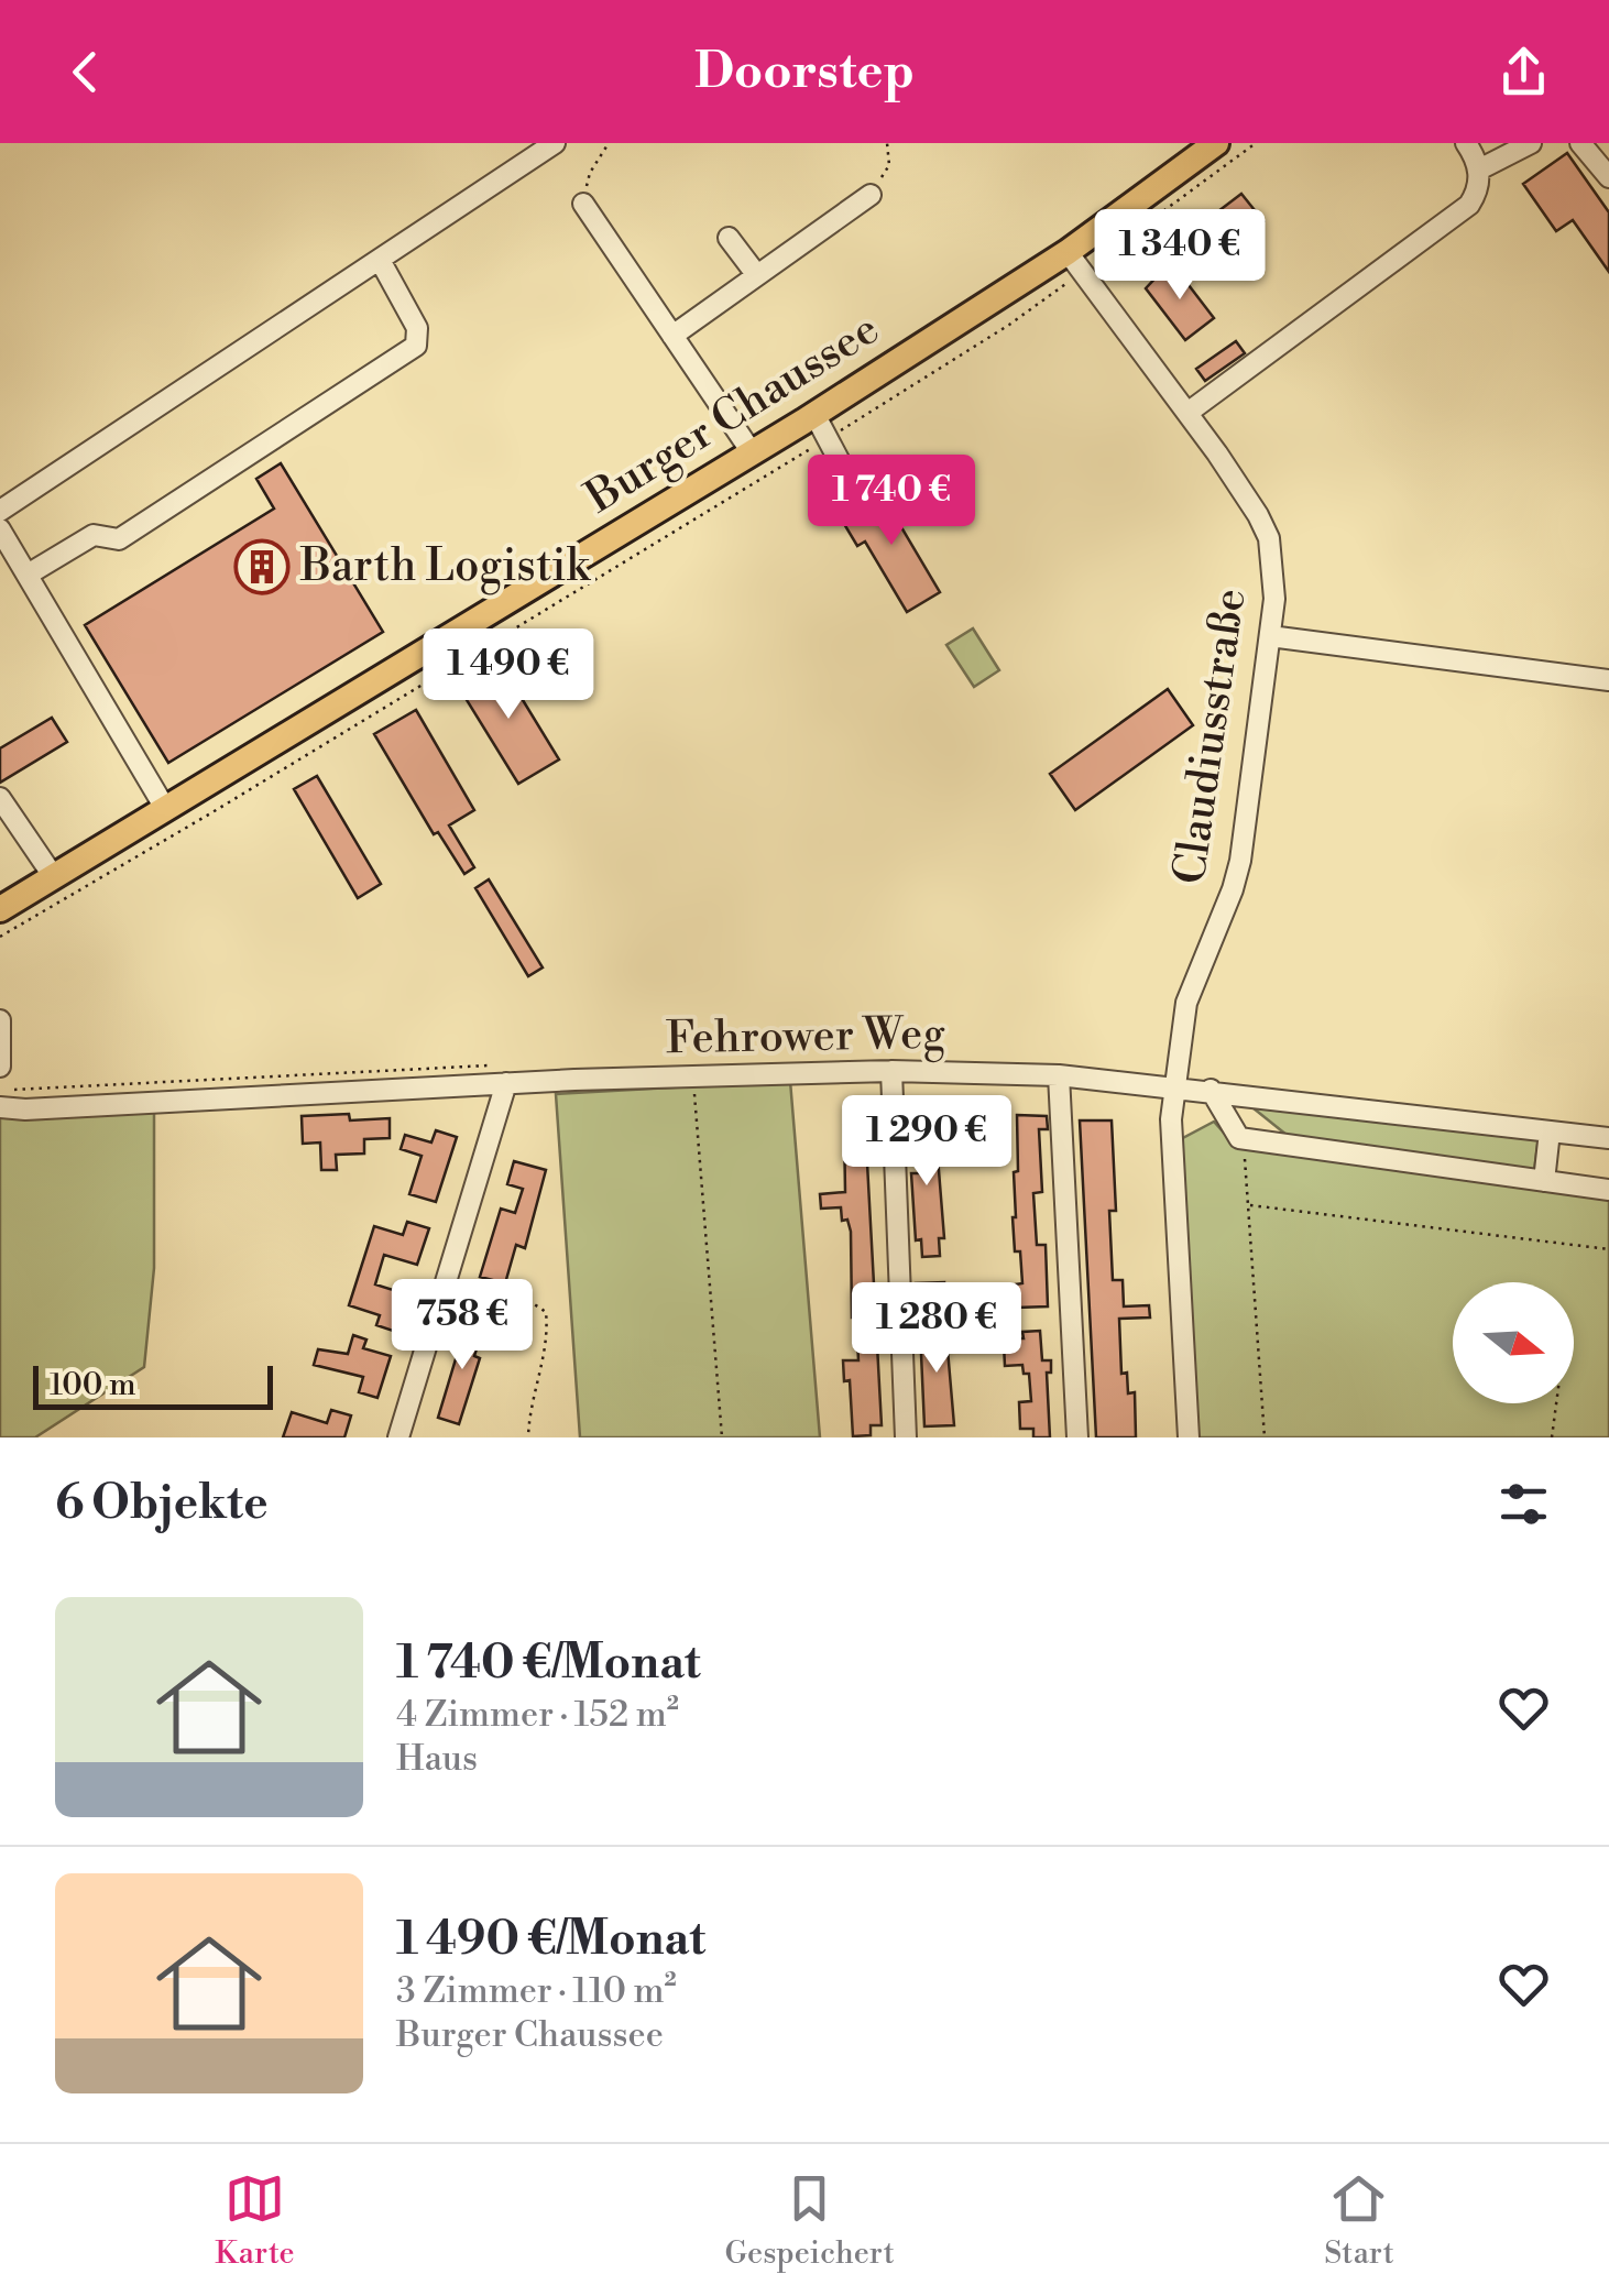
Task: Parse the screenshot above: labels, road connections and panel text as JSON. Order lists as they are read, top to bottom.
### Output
{
  "streets": {
    "main road": ["Burger Chaussee"],
    "street": ["Claudiusstraße", "Fehrower Weg"]
  },
  "crossings": [
    ["Burger Chaussee", "Claudiusstraße"],
    ["Claudiusstraße", "Fehrower Weg"]
  ],
  "places": {
    "building": ["Barth Logistik"]
  },
  "scale_bar": "100 m",
  "north": "right",
  "page": {
    "header": "Doorstep",
    "price": [
      "1 340 €",
      "1 740 €",
      "1 490 €",
      "1 290 €",
      "758 €",
      "1 280 €"
    ],
    "scale": "100 m",
    "heading": "6 Objekte",
    "list": [
      {
        "name": "1 740 €/Monat",
        "note": "4 Zimmer · 152 m² · Haus"
      },
      {
        "name": "1 490 €/Monat",
        "note": "3 Zimmer · 110 m² · Burger Chaussee"
      }
    ],
    "tabs": ["Karte", "Gespeichert", "Start"]
  }
}
